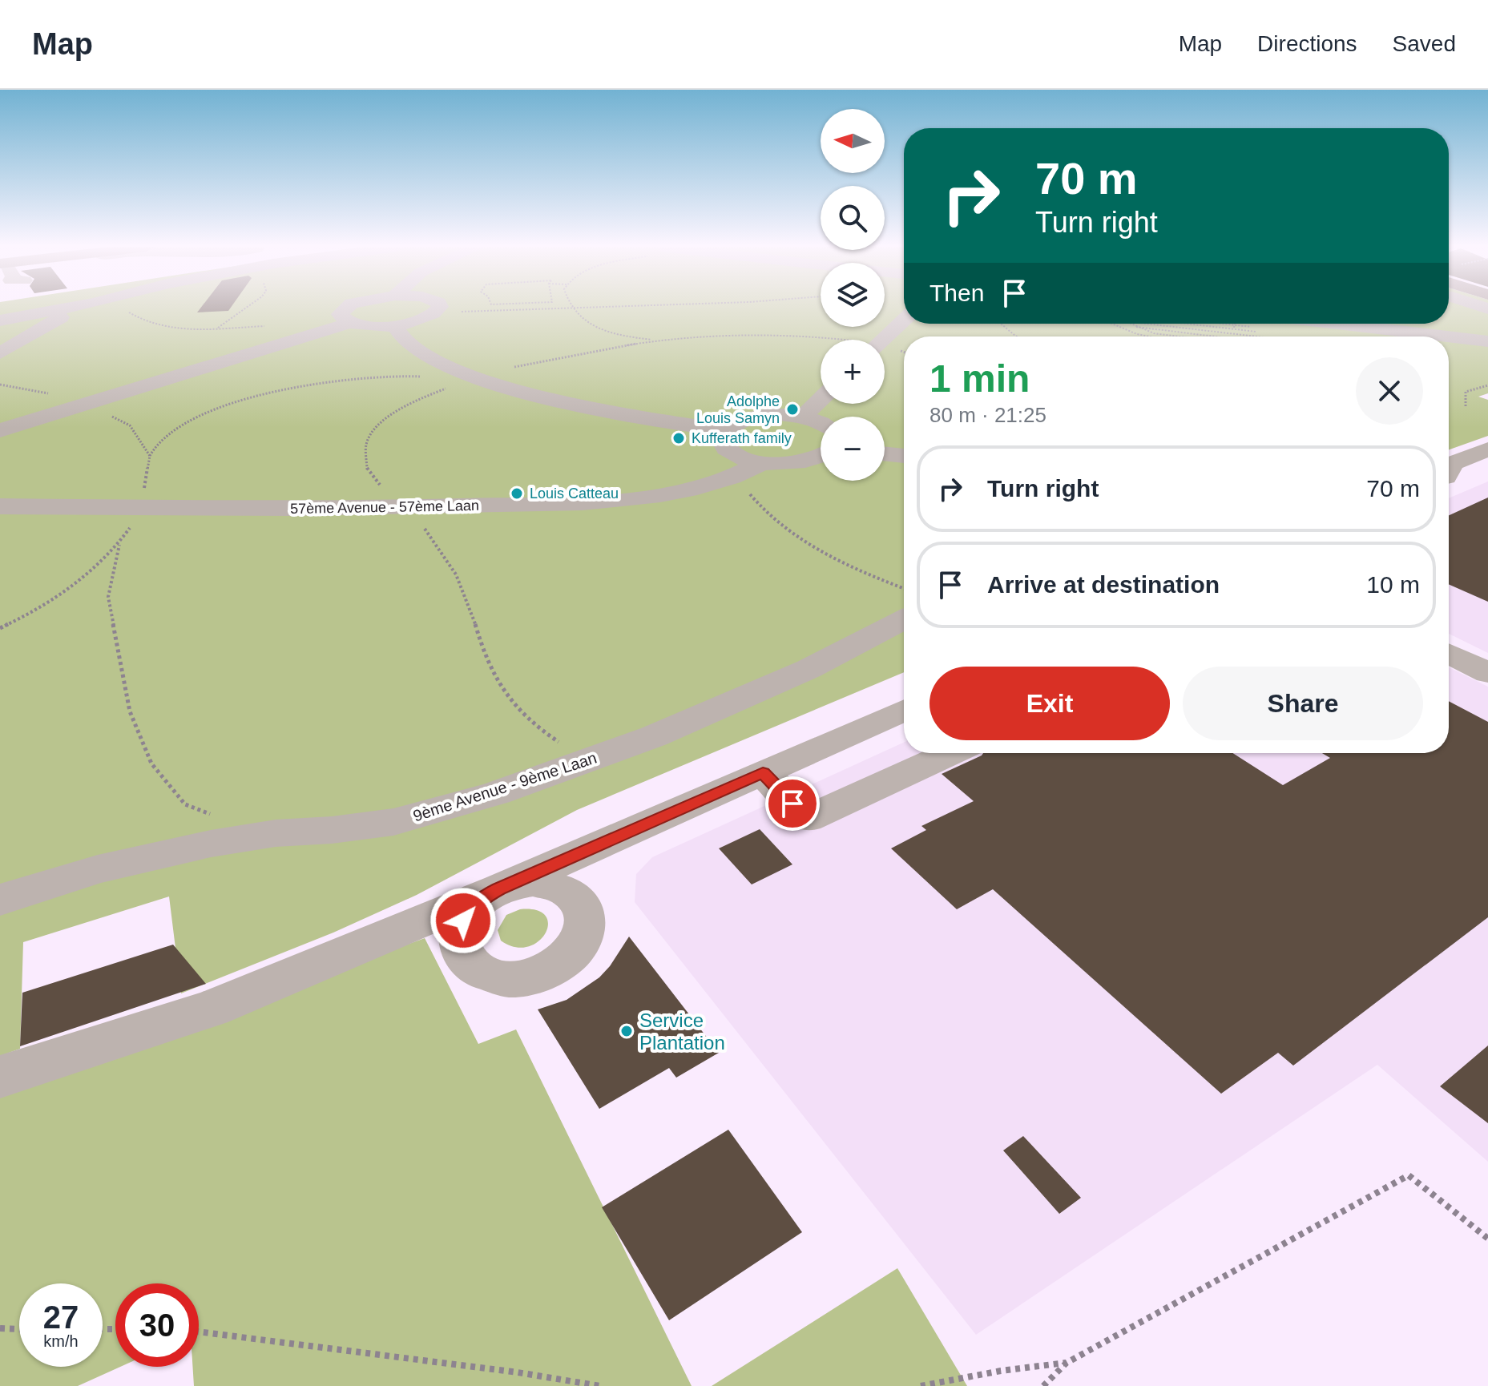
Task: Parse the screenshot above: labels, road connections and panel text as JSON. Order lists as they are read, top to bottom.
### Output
{
  "streets": {
    "street": ["57ème Avenue - 57ème Laan", "9ème Avenue - 9ème Laan"]
  },
  "places": [
    "Adolphe Louis Samyn",
    "Kufferath family",
    "Louis Catteau",
    "Service Plantation"
  ],
  "north": "left",
  "page": {
    "header": "Map",
    "nav": ["Map", "Directions", "Saved"],
    "map_buttons": ["+", "−"],
    "turn": ["70 m", "Turn right"],
    "then": "Then",
    "heading": ["1 min", "80 m · 21:25"],
    "list": [
      {
        "name": "Turn right",
        "value": "70 m"
      },
      {
        "name": "Arrive at destination",
        "value": "10 m"
      }
    ],
    "buttons": ["Exit", "Share"],
    "speed": "27 km/h",
    "limit": "30"
  }
}
